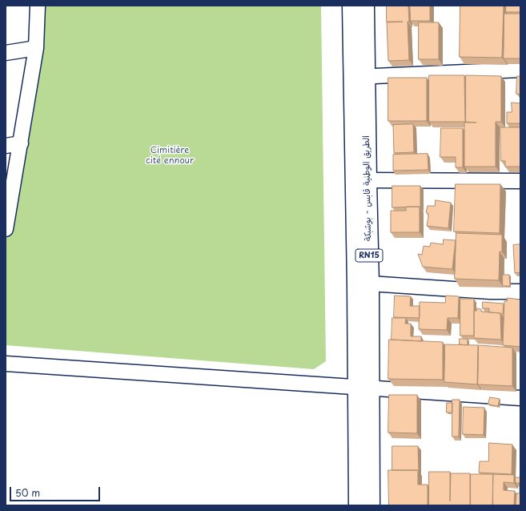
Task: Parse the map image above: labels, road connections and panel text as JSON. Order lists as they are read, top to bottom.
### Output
{
  "streets": {
    "main road": ["الطريق الوطنية قابس - بوشبكة", "RN15"]
  },
  "parks": ["Cimitière cité ennour"],
  "scale_bar": "50 m"
}
